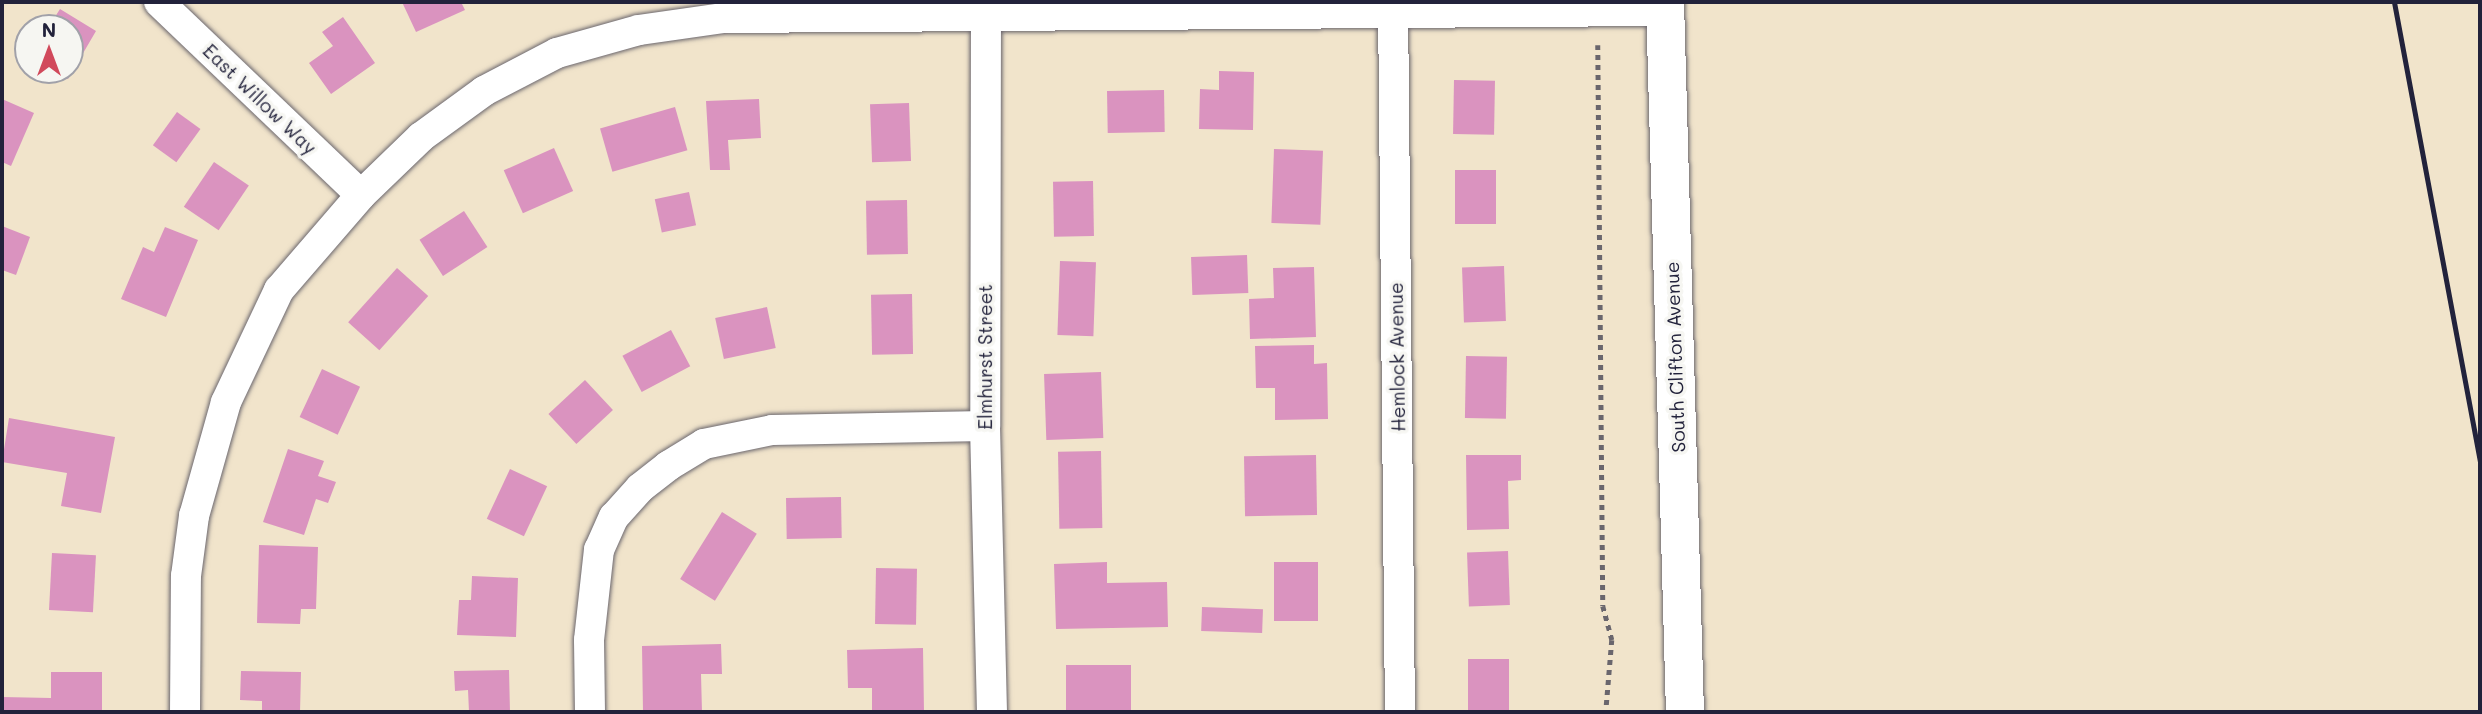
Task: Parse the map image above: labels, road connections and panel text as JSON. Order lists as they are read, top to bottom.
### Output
{
  "streets": {
    "street": [
      "East Willow Way",
      "Elmhurst Street",
      "Hemlock Avenue",
      "South Clifton Avenue"
    ]
  },
  "north": "top"
}
